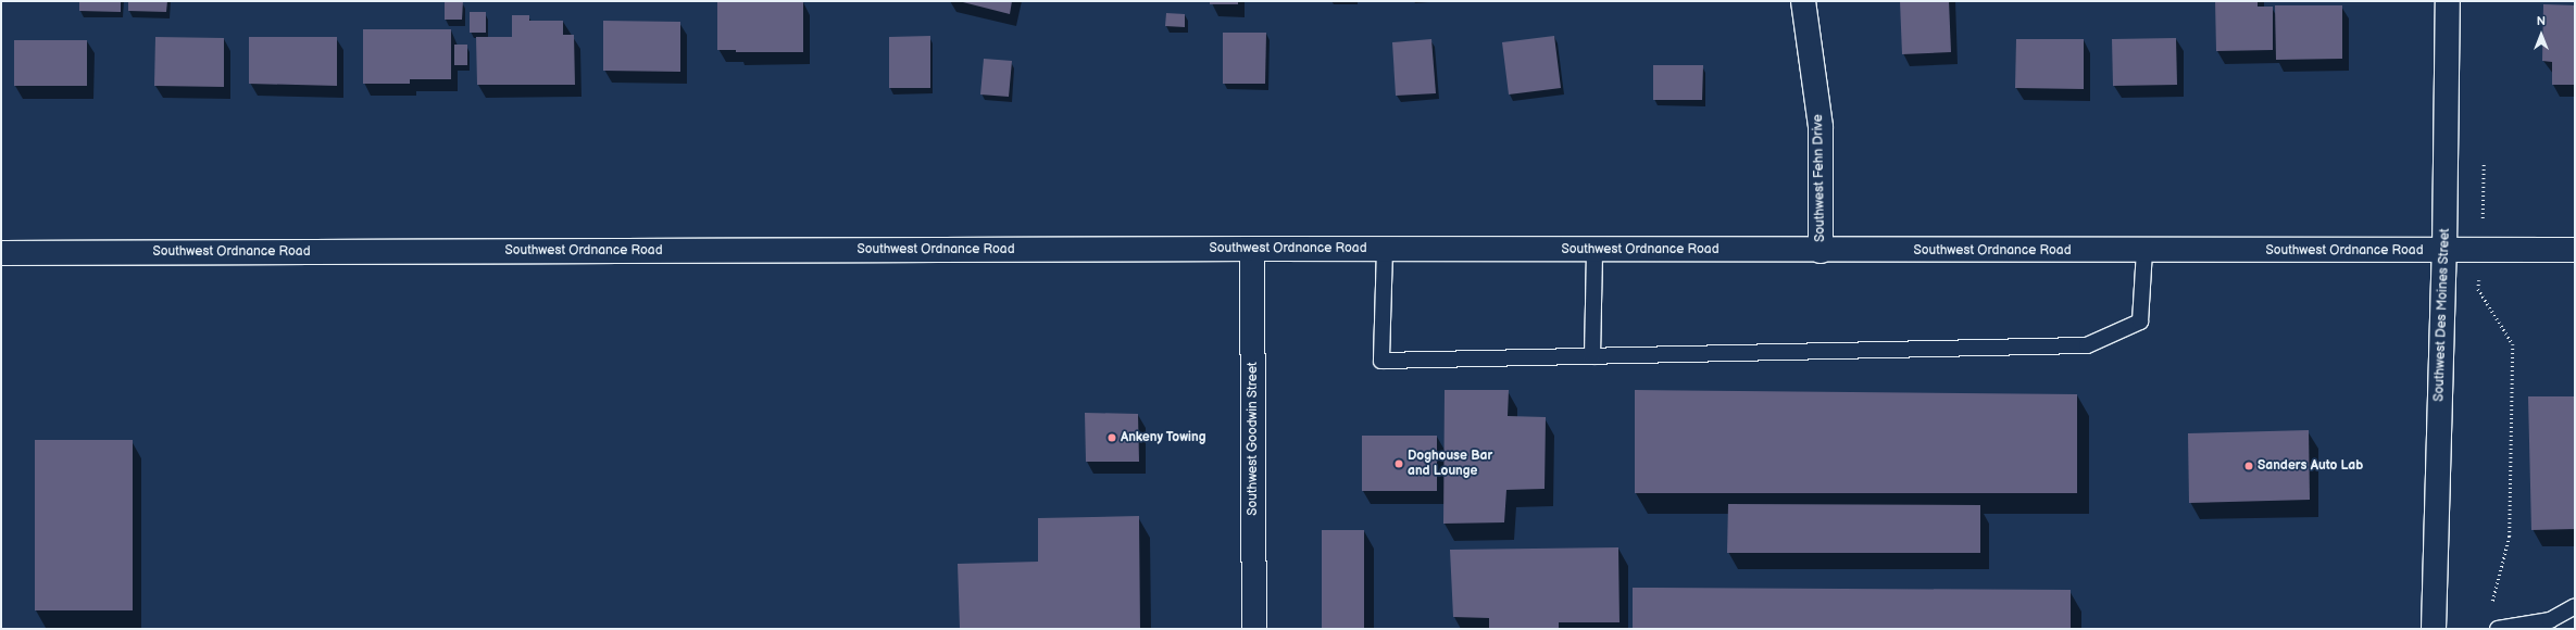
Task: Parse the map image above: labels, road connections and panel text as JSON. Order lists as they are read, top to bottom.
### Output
{
  "streets": {
    "street": [
      "Southwest Fehn Drive",
      "Southwest Ordnance Road",
      "Southwest Des Moines Street",
      "Southwest Goodwin Street"
    ]
  },
  "crossings": [
    ["Southwest Fehn Drive", "Southwest Ordnance Road"],
    ["Southwest Ordnance Road", "Southwest Des Moines Street"],
    ["Southwest Ordnance Road", "Southwest Goodwin Street"]
  ],
  "places": ["Ankeny Towing", "Doghouse Bar and Lounge", "Sanders Auto Lab"],
  "north": "top"
}
